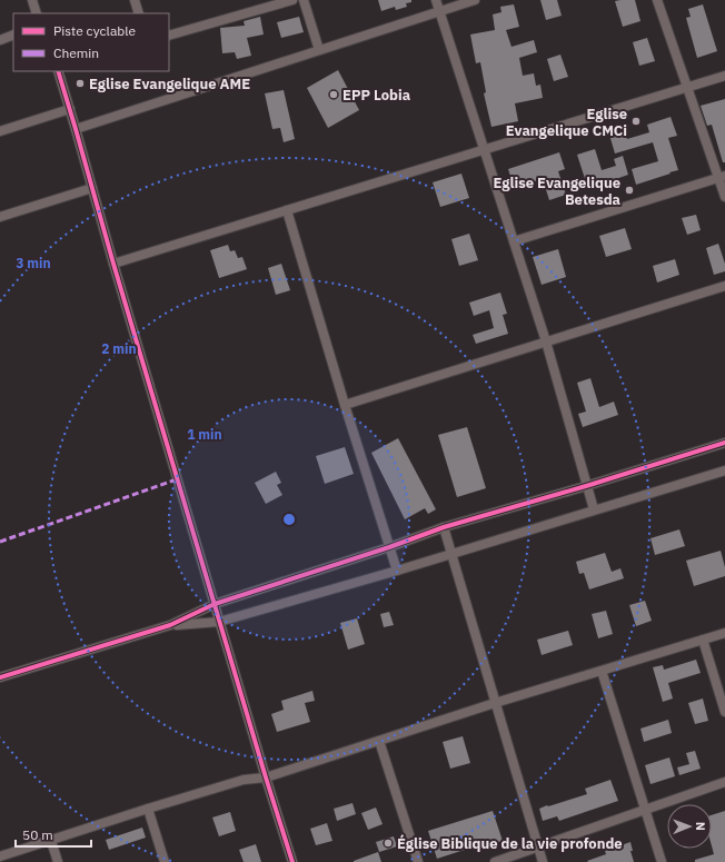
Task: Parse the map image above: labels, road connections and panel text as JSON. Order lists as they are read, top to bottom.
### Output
{
  "places": [
    "Eglise Evangelique AME",
    "EPP Lobia",
    "Eglise Evangelique CMCi",
    "Eglise Evangelique Betesda",
    "Église Biblique de la vie profonde"
  ],
  "legend": ["Piste cyclable", "Chemin"],
  "scale_bar": "50 m",
  "north": "right",
  "rings": ["3 min", "2 min", "1 min"]
}
